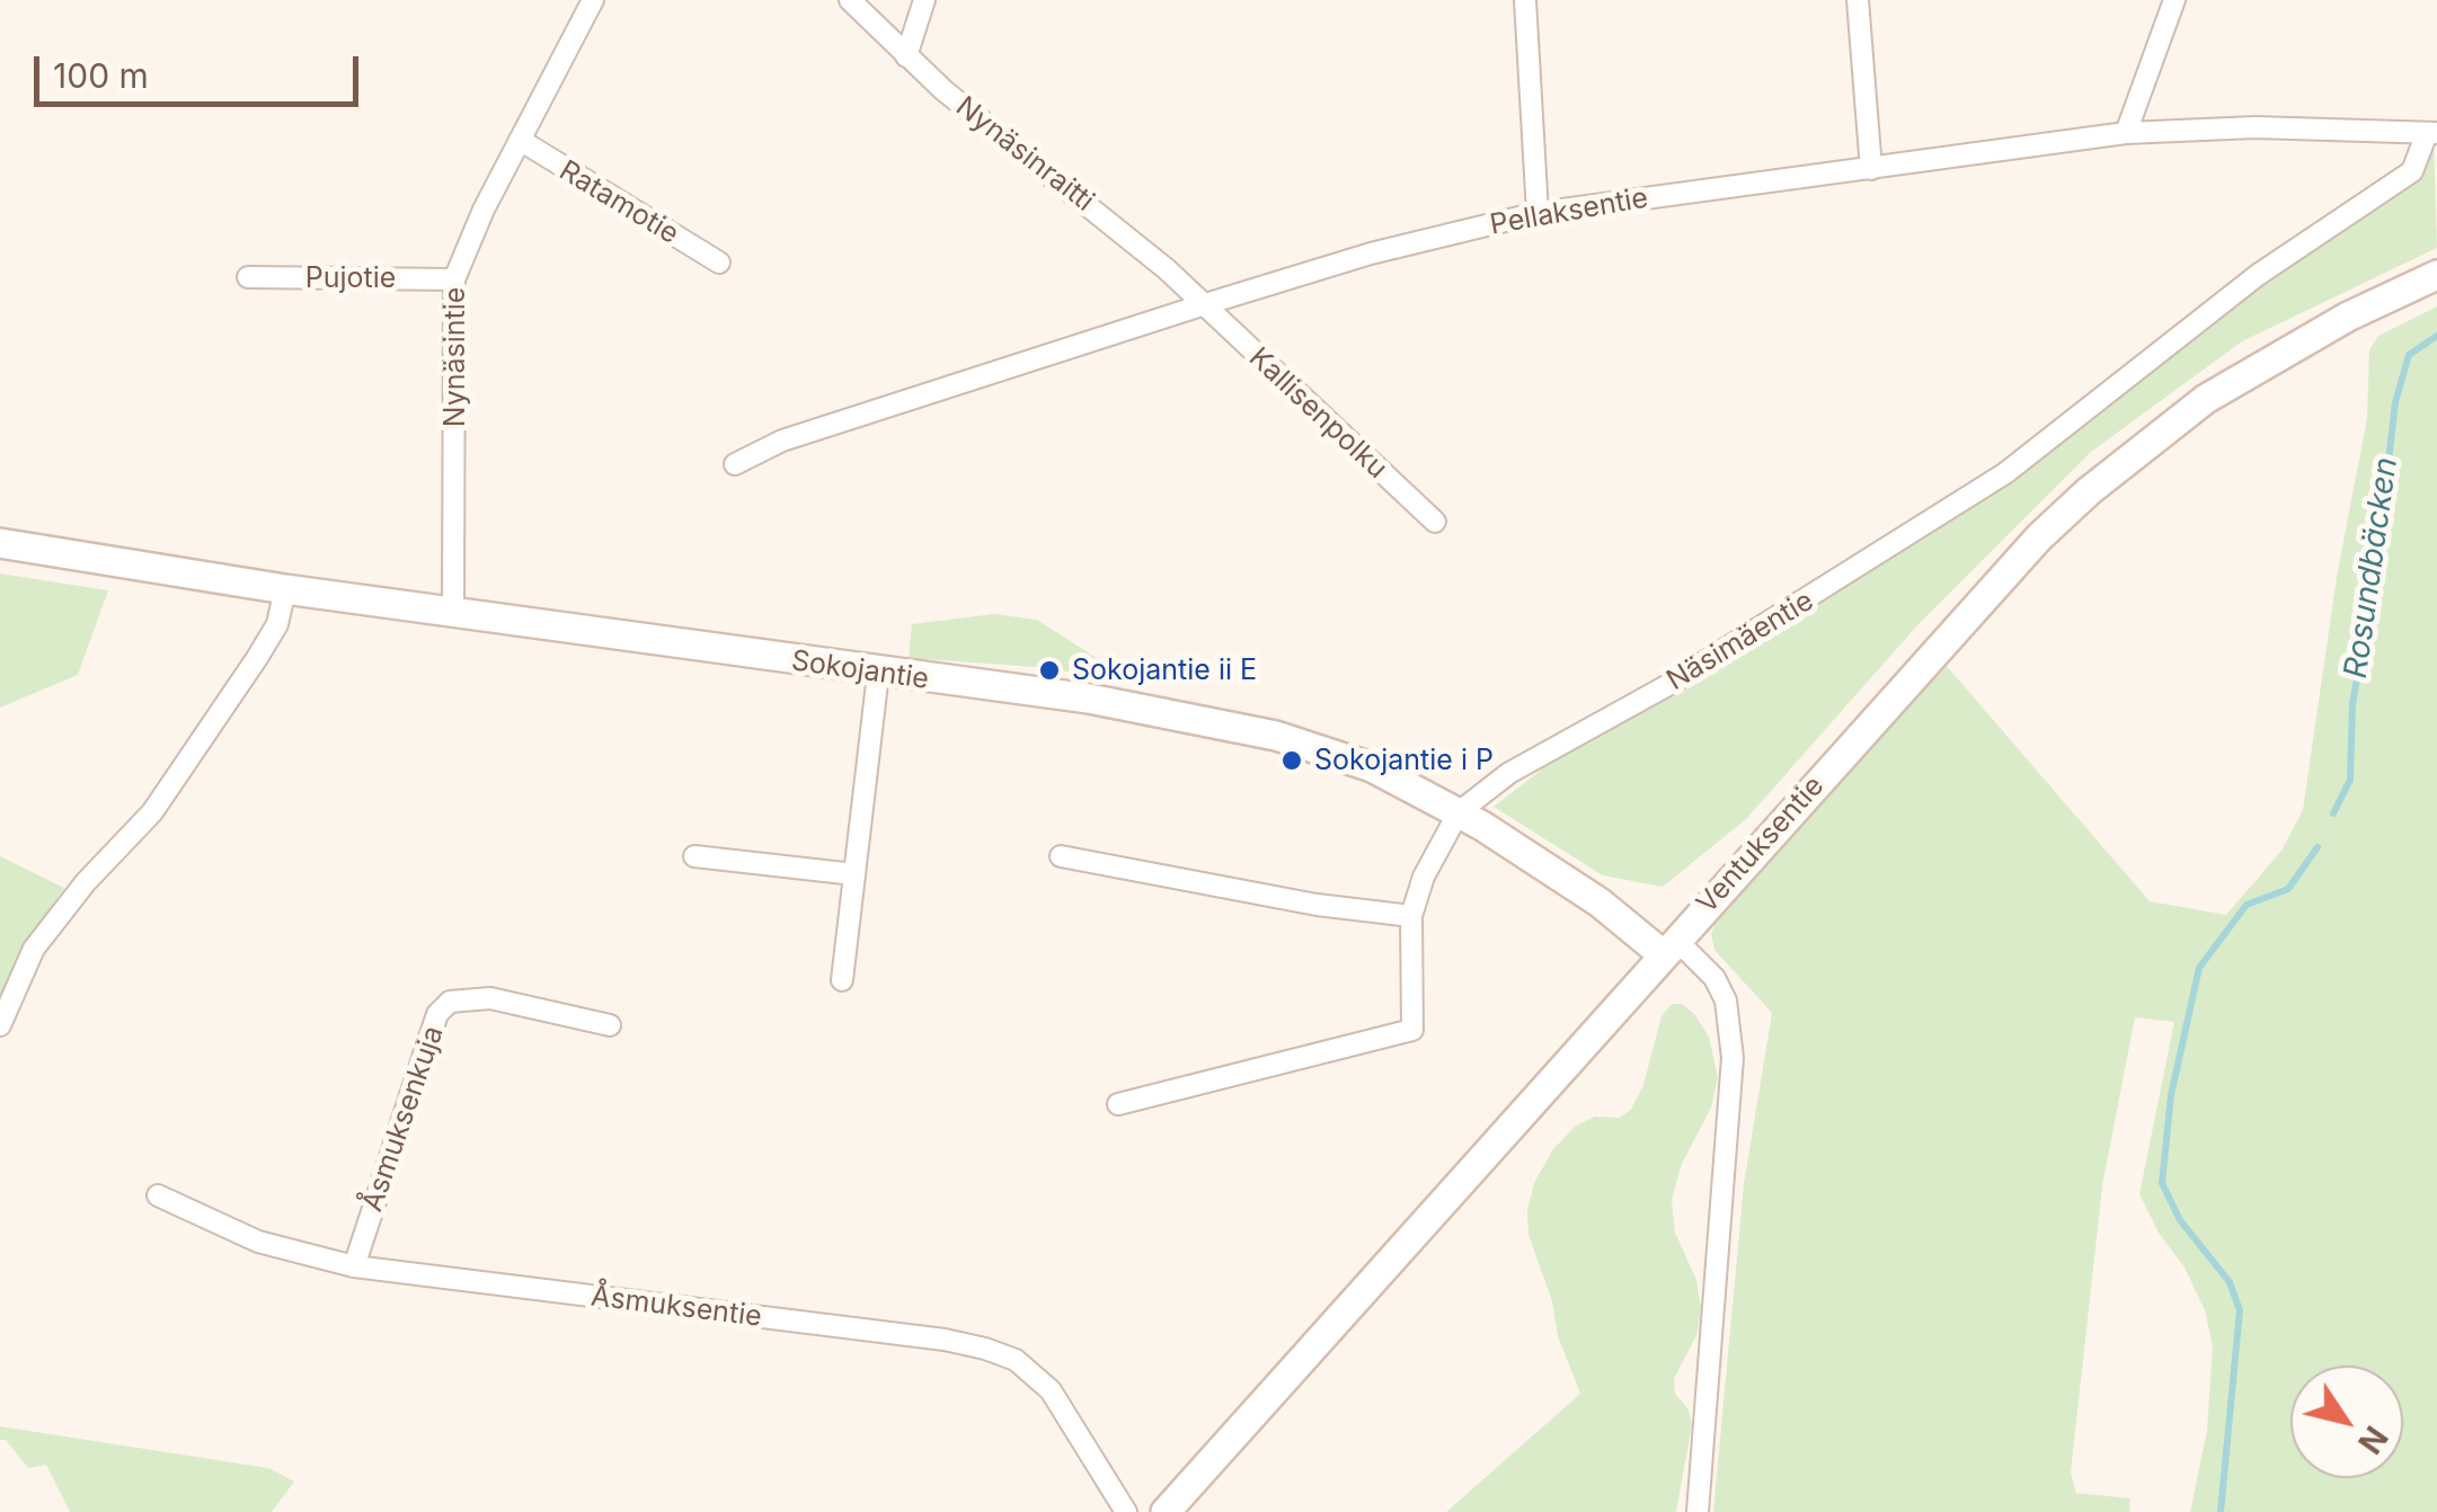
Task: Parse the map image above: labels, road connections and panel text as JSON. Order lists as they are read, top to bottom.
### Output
{
  "streets": {
    "main road": ["Sokojantie", "Ventuksentie"],
    "street": [
      "Nynäsinraitti",
      "Ratamotie",
      "Pellaksentie",
      "Pujotie",
      "Nynäsintie",
      "Kallisenpolku",
      "Näsimäentie",
      "Åsmuksenkuja",
      "Åsmuksentie"
    ]
  },
  "crossings": [
    ["Nynäsinraitti", "Pellaksentie"],
    ["Nynäsinraitti", "Kallisenpolku"],
    ["Ratamotie", "Nynäsintie"],
    ["Pellaksentie", "Kallisenpolku"],
    ["Pellaksentie", "Näsimäentie"],
    ["Pujotie", "Nynäsintie"],
    ["Nynäsintie", "Sokojantie"],
    ["Näsimäentie", "Sokojantie"],
    ["Sokojantie", "Ventuksentie"],
    ["Åsmuksenkuja", "Åsmuksentie"]
  ],
  "water": ["Rosundbäcken"],
  "places": ["Sokojantie ii E", "Sokojantie i P"],
  "scale_bar": "100 m",
  "north": "bottom right"
}
